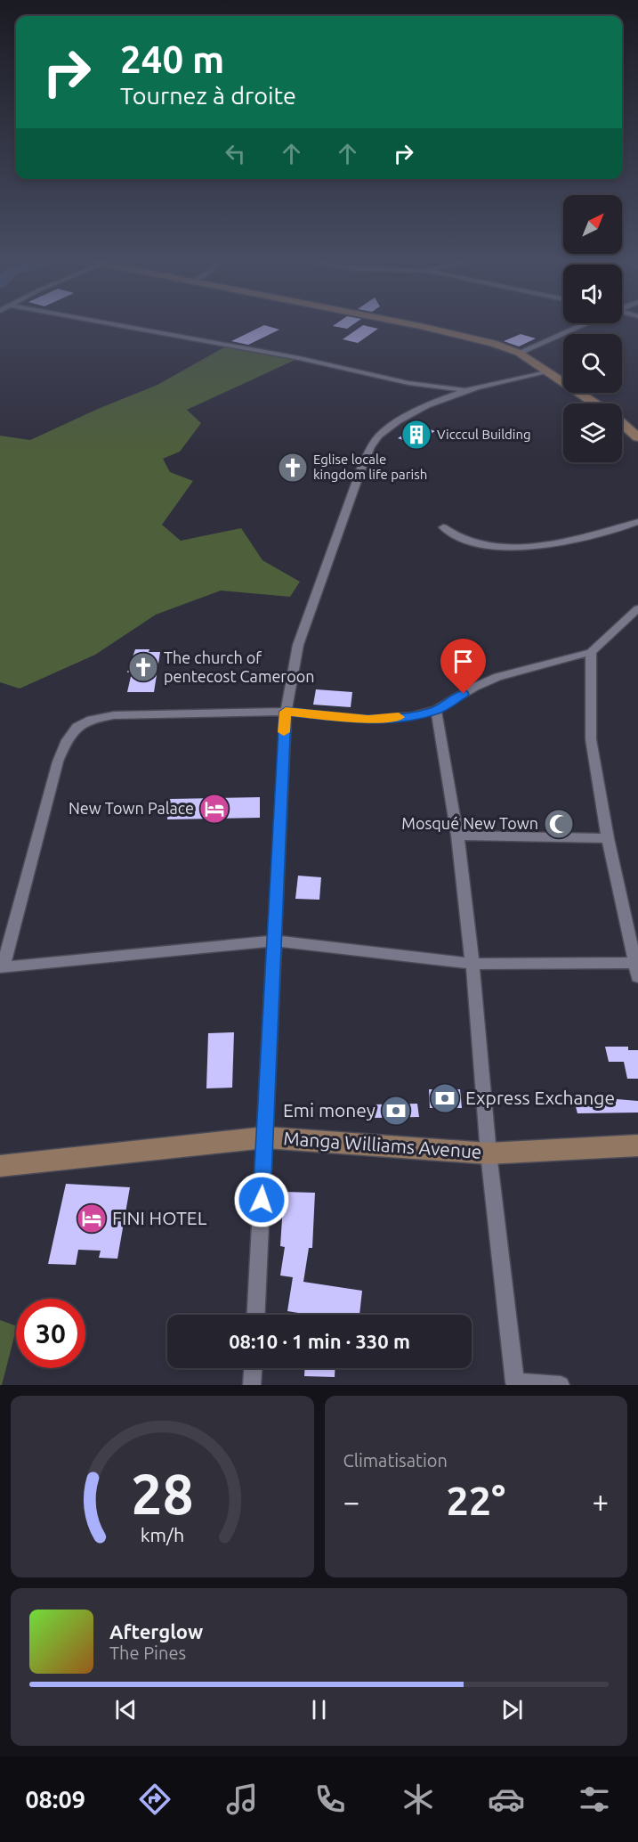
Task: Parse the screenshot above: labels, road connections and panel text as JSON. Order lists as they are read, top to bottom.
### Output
{
  "streets": {
    "main road": ["Manga Williams Avenue"]
  },
  "places": {
    "building": ["Vicccul Building"],
    "church": ["Eglise locale kingdom life parish", "The church of pentecost Cameroon"],
    "hotel": ["New Town Palace", "FINI HOTEL"],
    "mosque": ["Mosqué New Town"],
    "bank": ["Express Exchange", "Emi money"]
  },
  "north": "top right",
  "page": {
    "turn": ["240 m", "Tournez à droite"],
    "limit": "30",
    "trip": "08:10 · 1 min · 330 m",
    "tile": "Climatisation",
    "heat": ["−", "22°", "+"],
    "song": ["Afterglow", "The Pines"],
    "tabs": "08:09",
    "gauge": ["28", "km/h"]
  }
}
